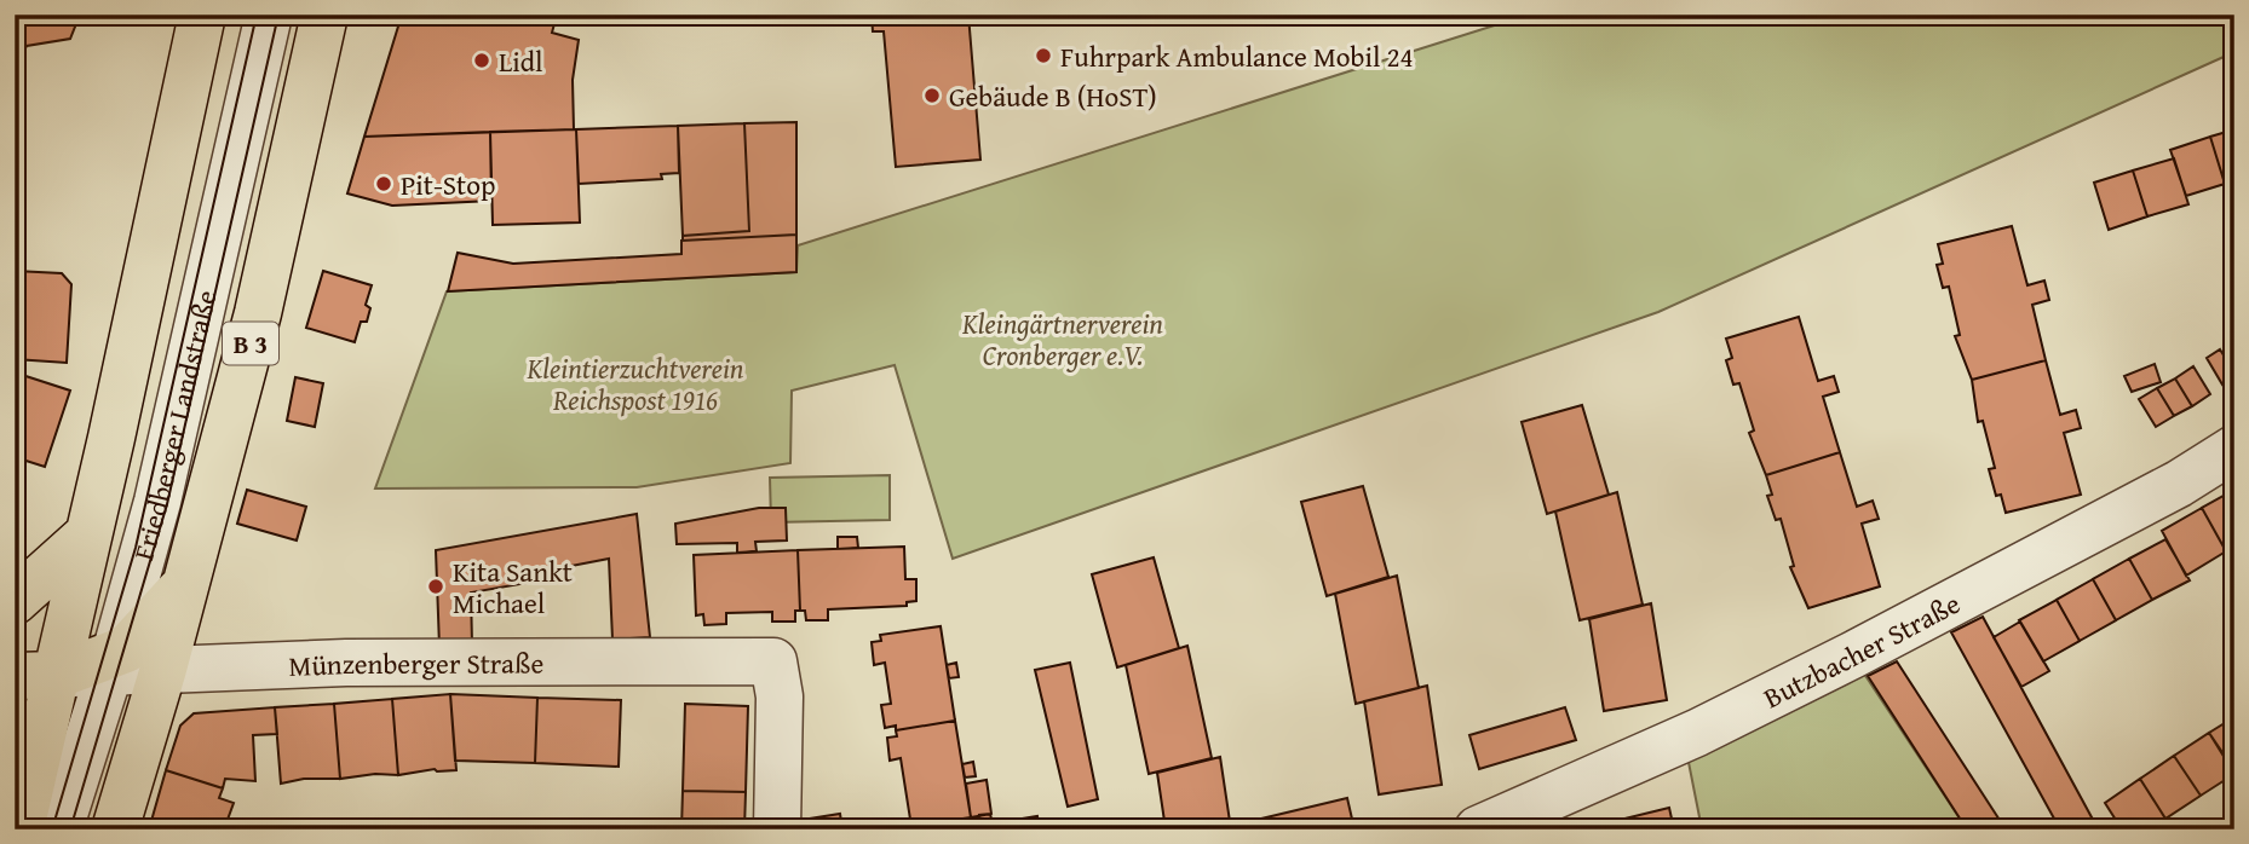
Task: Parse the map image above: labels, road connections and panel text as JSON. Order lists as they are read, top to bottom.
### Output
{
  "streets": {
    "main road": ["B 3", "Friedberger Landstraße"],
    "street": ["Butzbacher Straße", "Münzenberger Straße"]
  },
  "crossings": [
    ["Friedberger Landstraße", "Münzenberger Straße"]
  ],
  "parks": ["Kleingärtnerverein Cronberger e.V.", "Kleintierzuchtverein Reichspost 1916"],
  "places": [
    "Fuhrpark Ambulance Mobil 24",
    "Lidl",
    "Gebäude B (HoST)",
    "Pit-Stop",
    "Kita Sankt Michael"
  ]
}
